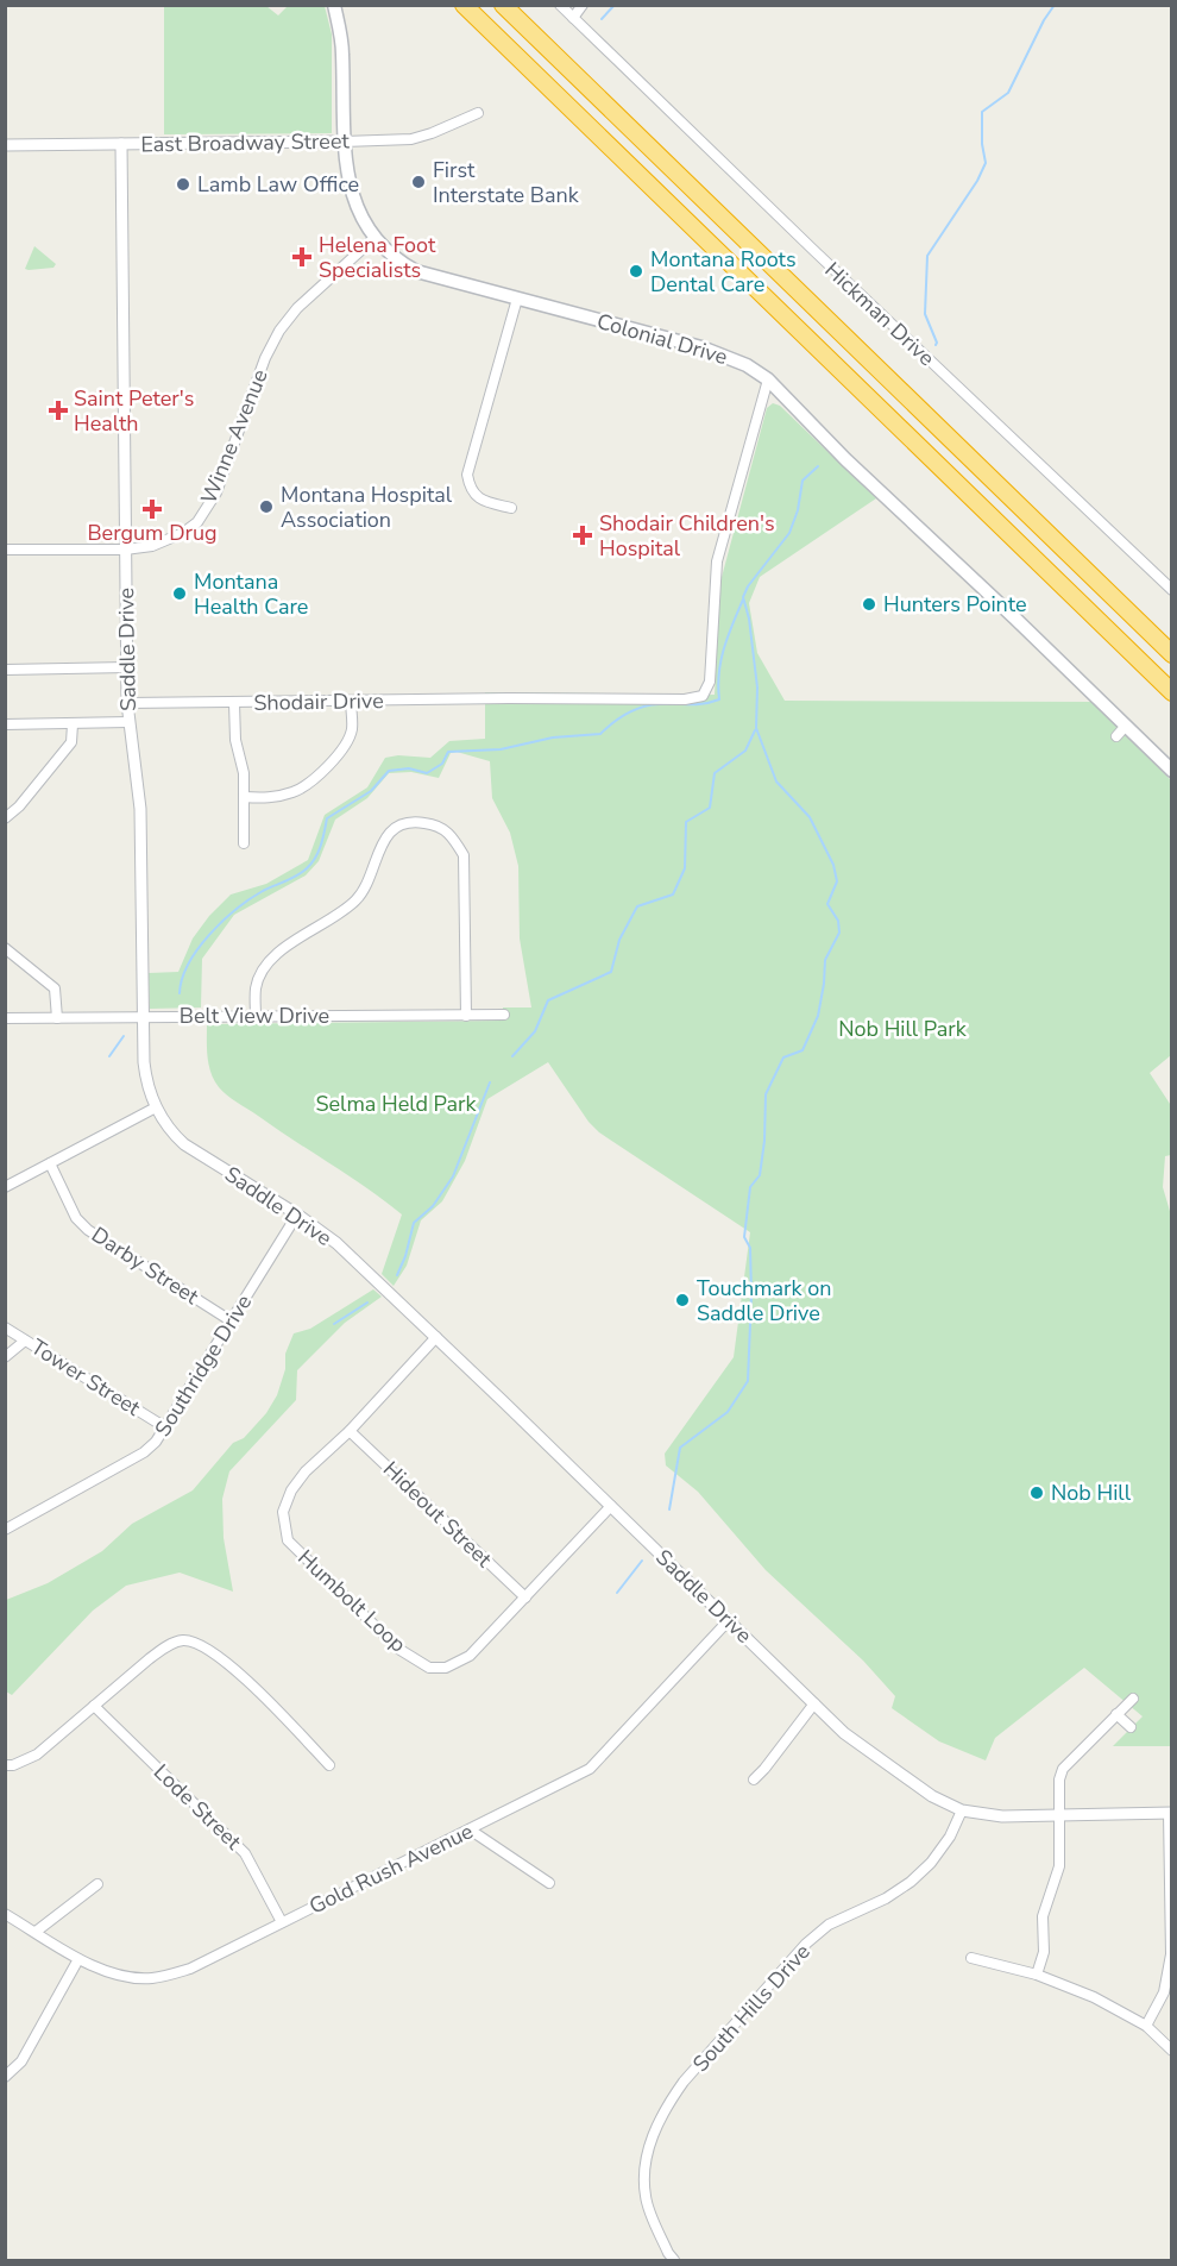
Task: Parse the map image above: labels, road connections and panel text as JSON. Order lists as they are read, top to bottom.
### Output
{
  "streets": {
    "main road": ["Colonial Drive"],
    "street": [
      "East Broadway Street",
      "Hickman Drive",
      "Winne Avenue",
      "Saddle Drive",
      "Shodair Drive",
      "Belt View Drive",
      "Darby Street",
      "Southridge Drive",
      "Tower Street",
      "Hideout Street",
      "Humbolt Loop",
      "Lode Street",
      "Gold Rush Avenue",
      "South Hills Drive"
    ]
  },
  "crossings": [
    ["East Broadway Street", "Colonial Drive"],
    ["East Broadway Street", "Saddle Drive"],
    ["Colonial Drive", "Winne Avenue"],
    ["Colonial Drive", "Shodair Drive"],
    ["Winne Avenue", "Saddle Drive"],
    ["Saddle Drive", "Shodair Drive"],
    ["Saddle Drive", "Belt View Drive"],
    ["Saddle Drive", "Southridge Drive"],
    ["Saddle Drive", "Humbolt Loop"],
    ["Saddle Drive", "Gold Rush Avenue"],
    ["Saddle Drive", "South Hills Drive"],
    ["Darby Street", "Southridge Drive"],
    ["Southridge Drive", "Tower Street"],
    ["Hideout Street", "Humbolt Loop"],
    ["Lode Street", "Gold Rush Avenue"]
  ],
  "parks": ["Nob Hill Park", "Selma Held Park"],
  "places": {
    "other": [
      "First Interstate Bank",
      "Lamb Law Office",
      "Montana Roots Dental Care",
      "Montana Hospital Association",
      "Montana Health Care",
      "Hunters Pointe",
      "Touchmark on Saddle Drive",
      "Nob Hill"
    ],
    "health": [
      "Helena Foot Specialists",
      "Saint Peter's Health",
      "Bergum Drug",
      "Shodair Children's Hospital"
    ]
  }
}
